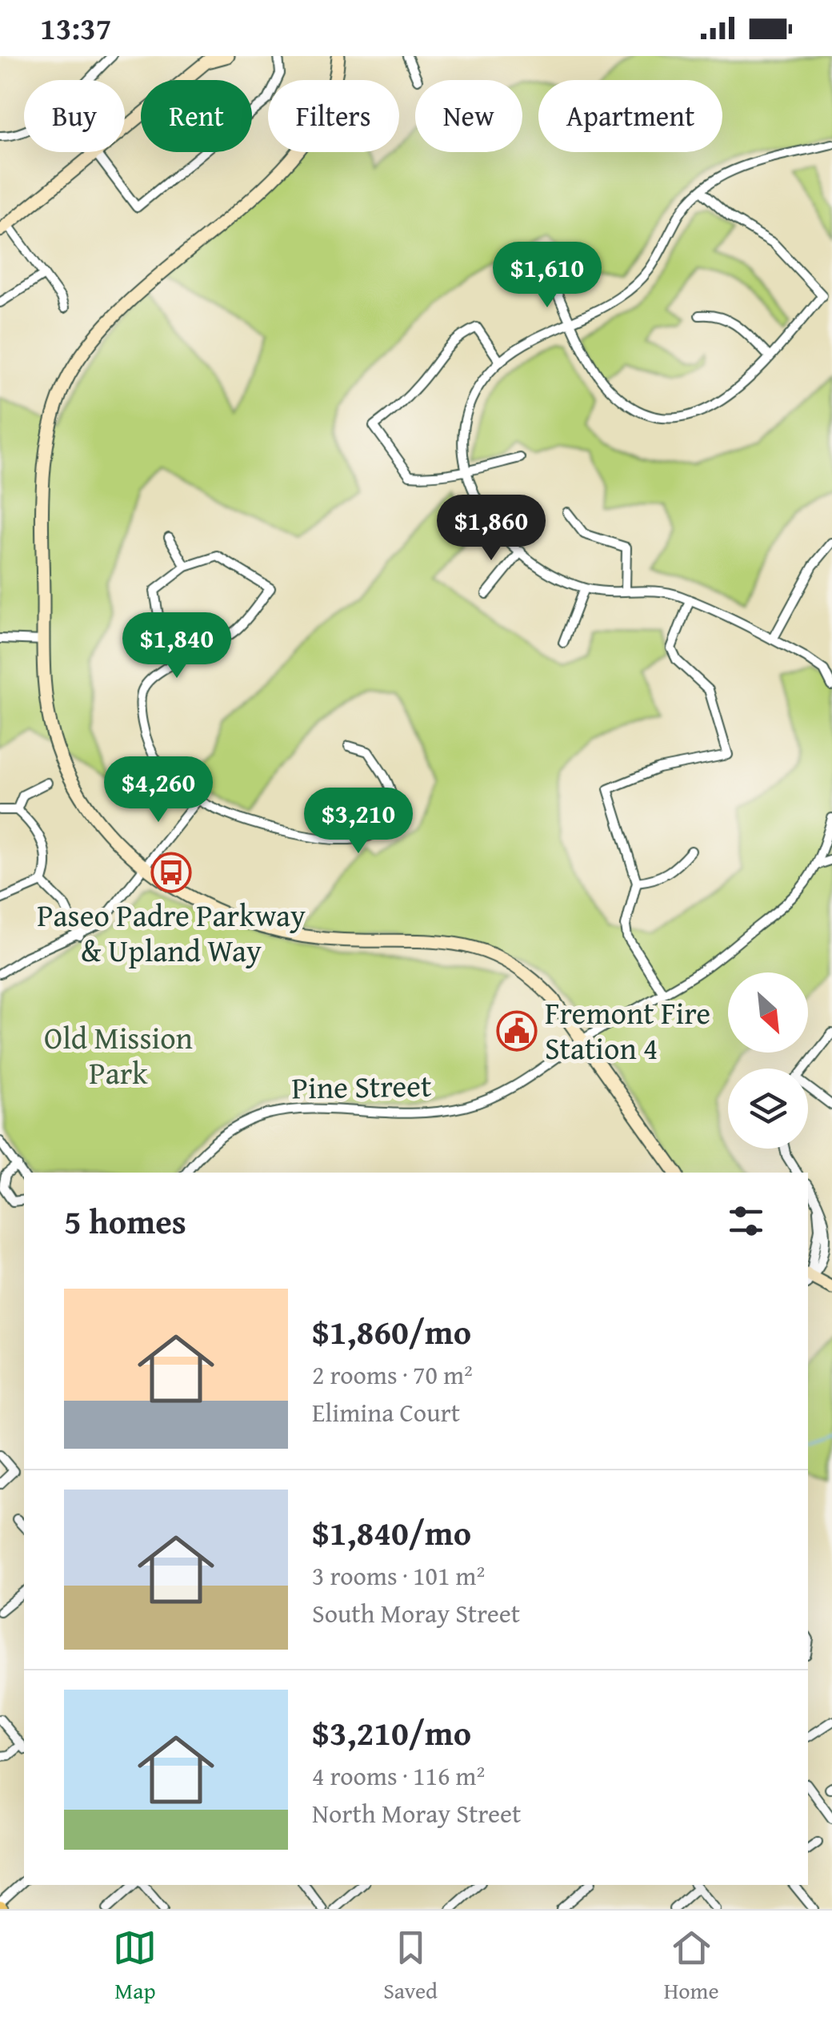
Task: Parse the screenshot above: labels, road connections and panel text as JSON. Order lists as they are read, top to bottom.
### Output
{
  "streets": {
    "street": ["Pine Street"]
  },
  "parks": ["Old Mission Park"],
  "places": {
    "bus stop": ["Paseo Padre Parkway & Upland Way"],
    "public building": ["Fremont Fire Station 4"]
  },
  "north": "bottom right",
  "page": {
    "status": "13:37",
    "chip": [
      "Buy",
      "Rent",
      "Filters",
      "New",
      "Apartment"
    ],
    "price": [
      "$1,610",
      "$1,860",
      "$1,840",
      "$4,260",
      "$3,210"
    ],
    "heading": "5 homes",
    "list": [
      {
        "name": "$1,860/mo",
        "note": "2 rooms · 70 m² · Elimina Court"
      },
      {
        "name": "$1,840/mo",
        "note": "3 rooms · 101 m² · South Moray Street"
      },
      {
        "name": "$3,210/mo",
        "note": "4 rooms · 116 m² · North Moray Street"
      }
    ],
    "tabs": ["Map", "Saved", "Home"]
  }
}
